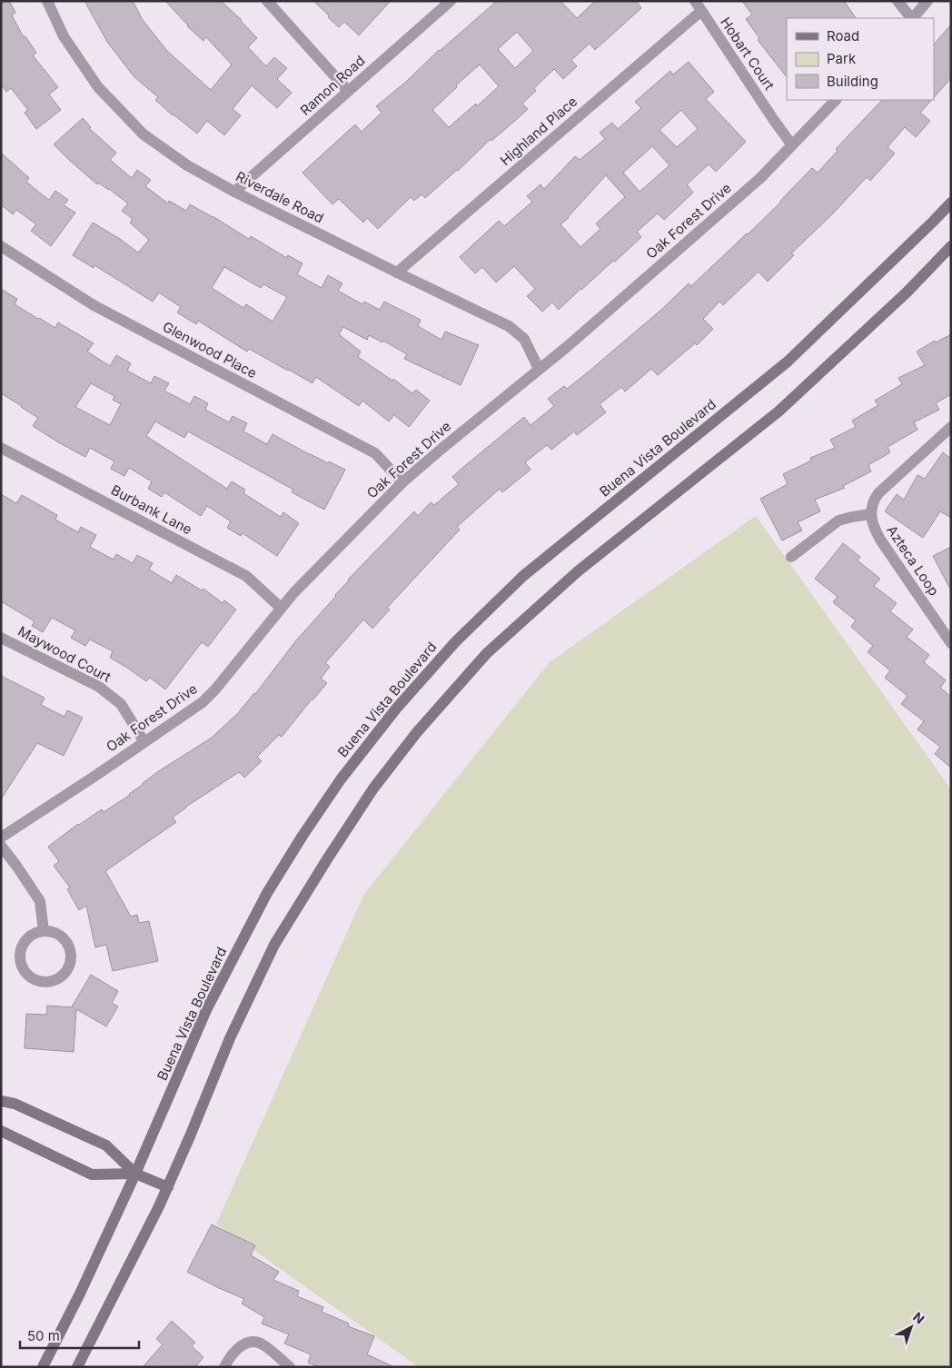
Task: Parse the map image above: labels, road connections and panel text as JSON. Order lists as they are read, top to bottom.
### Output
{
  "streets": {
    "main road": ["Buena Vista Boulevard"],
    "street": [
      "Hobart Court",
      "Ramon Road",
      "Highland Place",
      "Riverdale Road",
      "Oak Forest Drive",
      "Glenwood Place",
      "Burbank Lane",
      "Azteca Loop",
      "Maywood Court"
    ]
  },
  "crossings": [
    ["Hobart Court", "Highland Place"],
    ["Hobart Court", "Oak Forest Drive"],
    ["Ramon Road", "Riverdale Road"],
    ["Highland Place", "Riverdale Road"],
    ["Riverdale Road", "Oak Forest Drive"],
    ["Oak Forest Drive", "Glenwood Place"],
    ["Oak Forest Drive", "Burbank Lane"],
    ["Oak Forest Drive", "Maywood Court"]
  ],
  "legend": ["Road", "Park", "Building"],
  "scale_bar": "50 m",
  "north": "top right"
}
